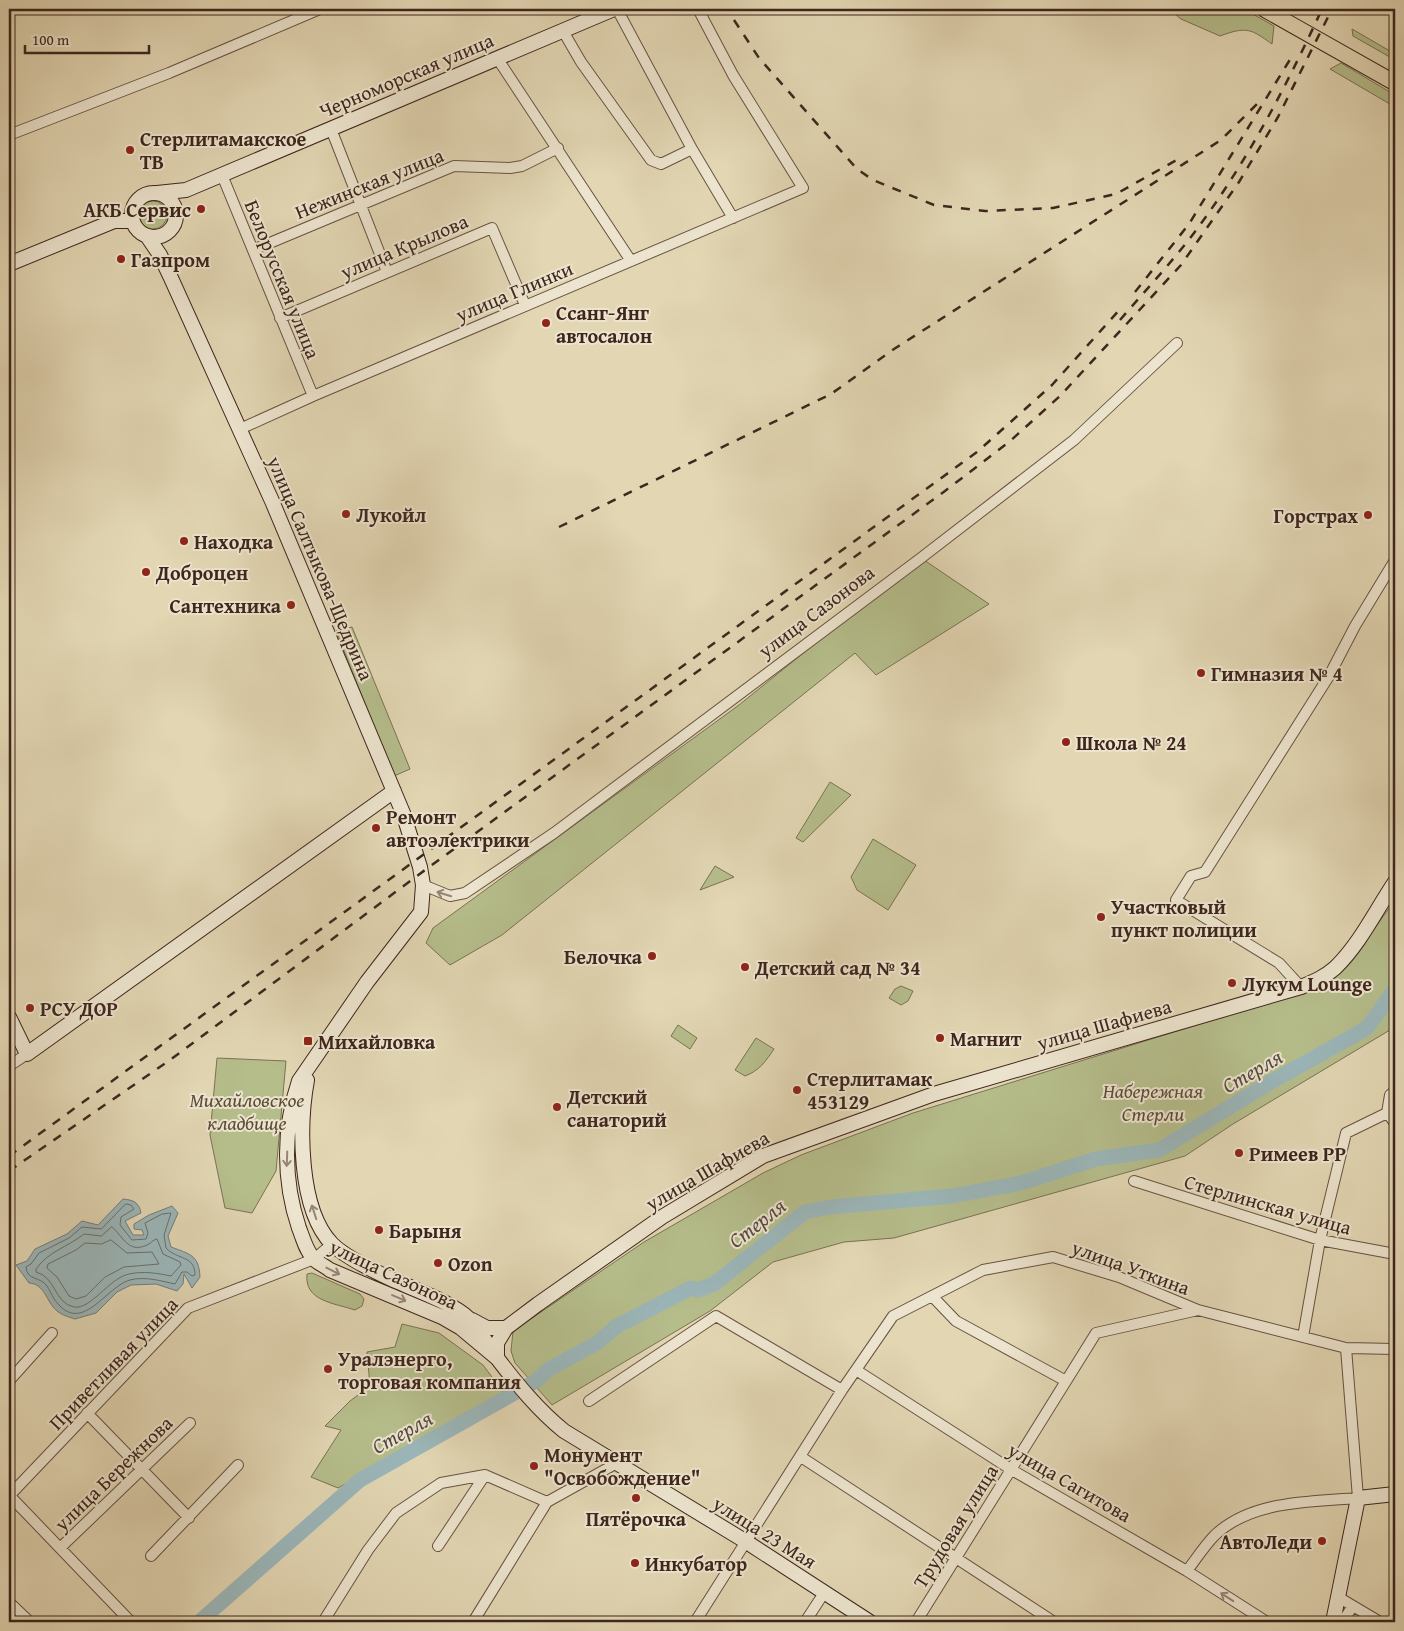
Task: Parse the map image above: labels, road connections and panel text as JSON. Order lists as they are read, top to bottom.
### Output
{
  "streets": {
    "main road": [
      "Черноморская улица",
      "улица Салтыкова-Щедрина",
      "улица Сазонова",
      "улица Шафиева",
      "улица 23 Мая"
    ],
    "street": [
      "Нежинская улица",
      "улица Крылова",
      "Белорусская улица",
      "улица Глинки",
      "Стерлинская улица",
      "улица Уткина",
      "Приветливая улица",
      "улица Бережнова",
      "улица Сагитова",
      "Трудовая улица"
    ]
  },
  "crossings": [
    ["Черноморская улица", "Белорусская улица"],
    ["Черноморская улица", "улица Салтыкова-Щедрина"],
    ["Нежинская улица", "Белорусская улица"],
    ["улица Крылова", "Белорусская улица"],
    ["улица Крылова", "улица Глинки"],
    ["Белорусская улица", "улица Глинки"],
    ["улица Глинки", "улица Салтыкова-Щедрина"],
    ["улица Салтыкова-Щедрина", "улица Сазонова"],
    ["улица Сазонова", "Приветливая улица"],
    ["улица Сазонова", "улица 23 Мая"],
    ["улица Уткина", "улица Сагитова"],
    ["улица Уткина", "Трудовая улица"],
    ["улица Уткина", "улица 23 Мая"],
    ["улица Сагитова", "Трудовая улица"]
  ],
  "water": ["Стерля"],
  "parks": ["Набережная Стерли", "Михайловское кладбище"],
  "places": {
    "other": [
      "Стерлитамакское ТВ",
      "АКБ Сервис",
      "Газпром",
      "Ссанг-Янг автосалон",
      "Лукойл",
      "Горстрах",
      "Находка",
      "Доброцен",
      "Сантехника",
      "Гимназия № 4",
      "Школа № 24",
      "Ремонт автоэлектрики",
      "Участковый пункт полиции",
      "Белочка",
      "Детский сад № 34",
      "Лукум Lounge",
      "РСУ ДОР",
      "Магнит",
      "Стерлитамак 453129",
      "Детский санаторий",
      "Римеев РР",
      "Барыня",
      "Ozon",
      "Уралэнерго, торговая компания",
      "Монумент \"Освобождение\"",
      "Пятёрочка",
      "АвтоЛеди",
      "Инкубатор"
    ],
    "transit": ["Михайловка"]
  },
  "scale_bar": "100 m"
}
